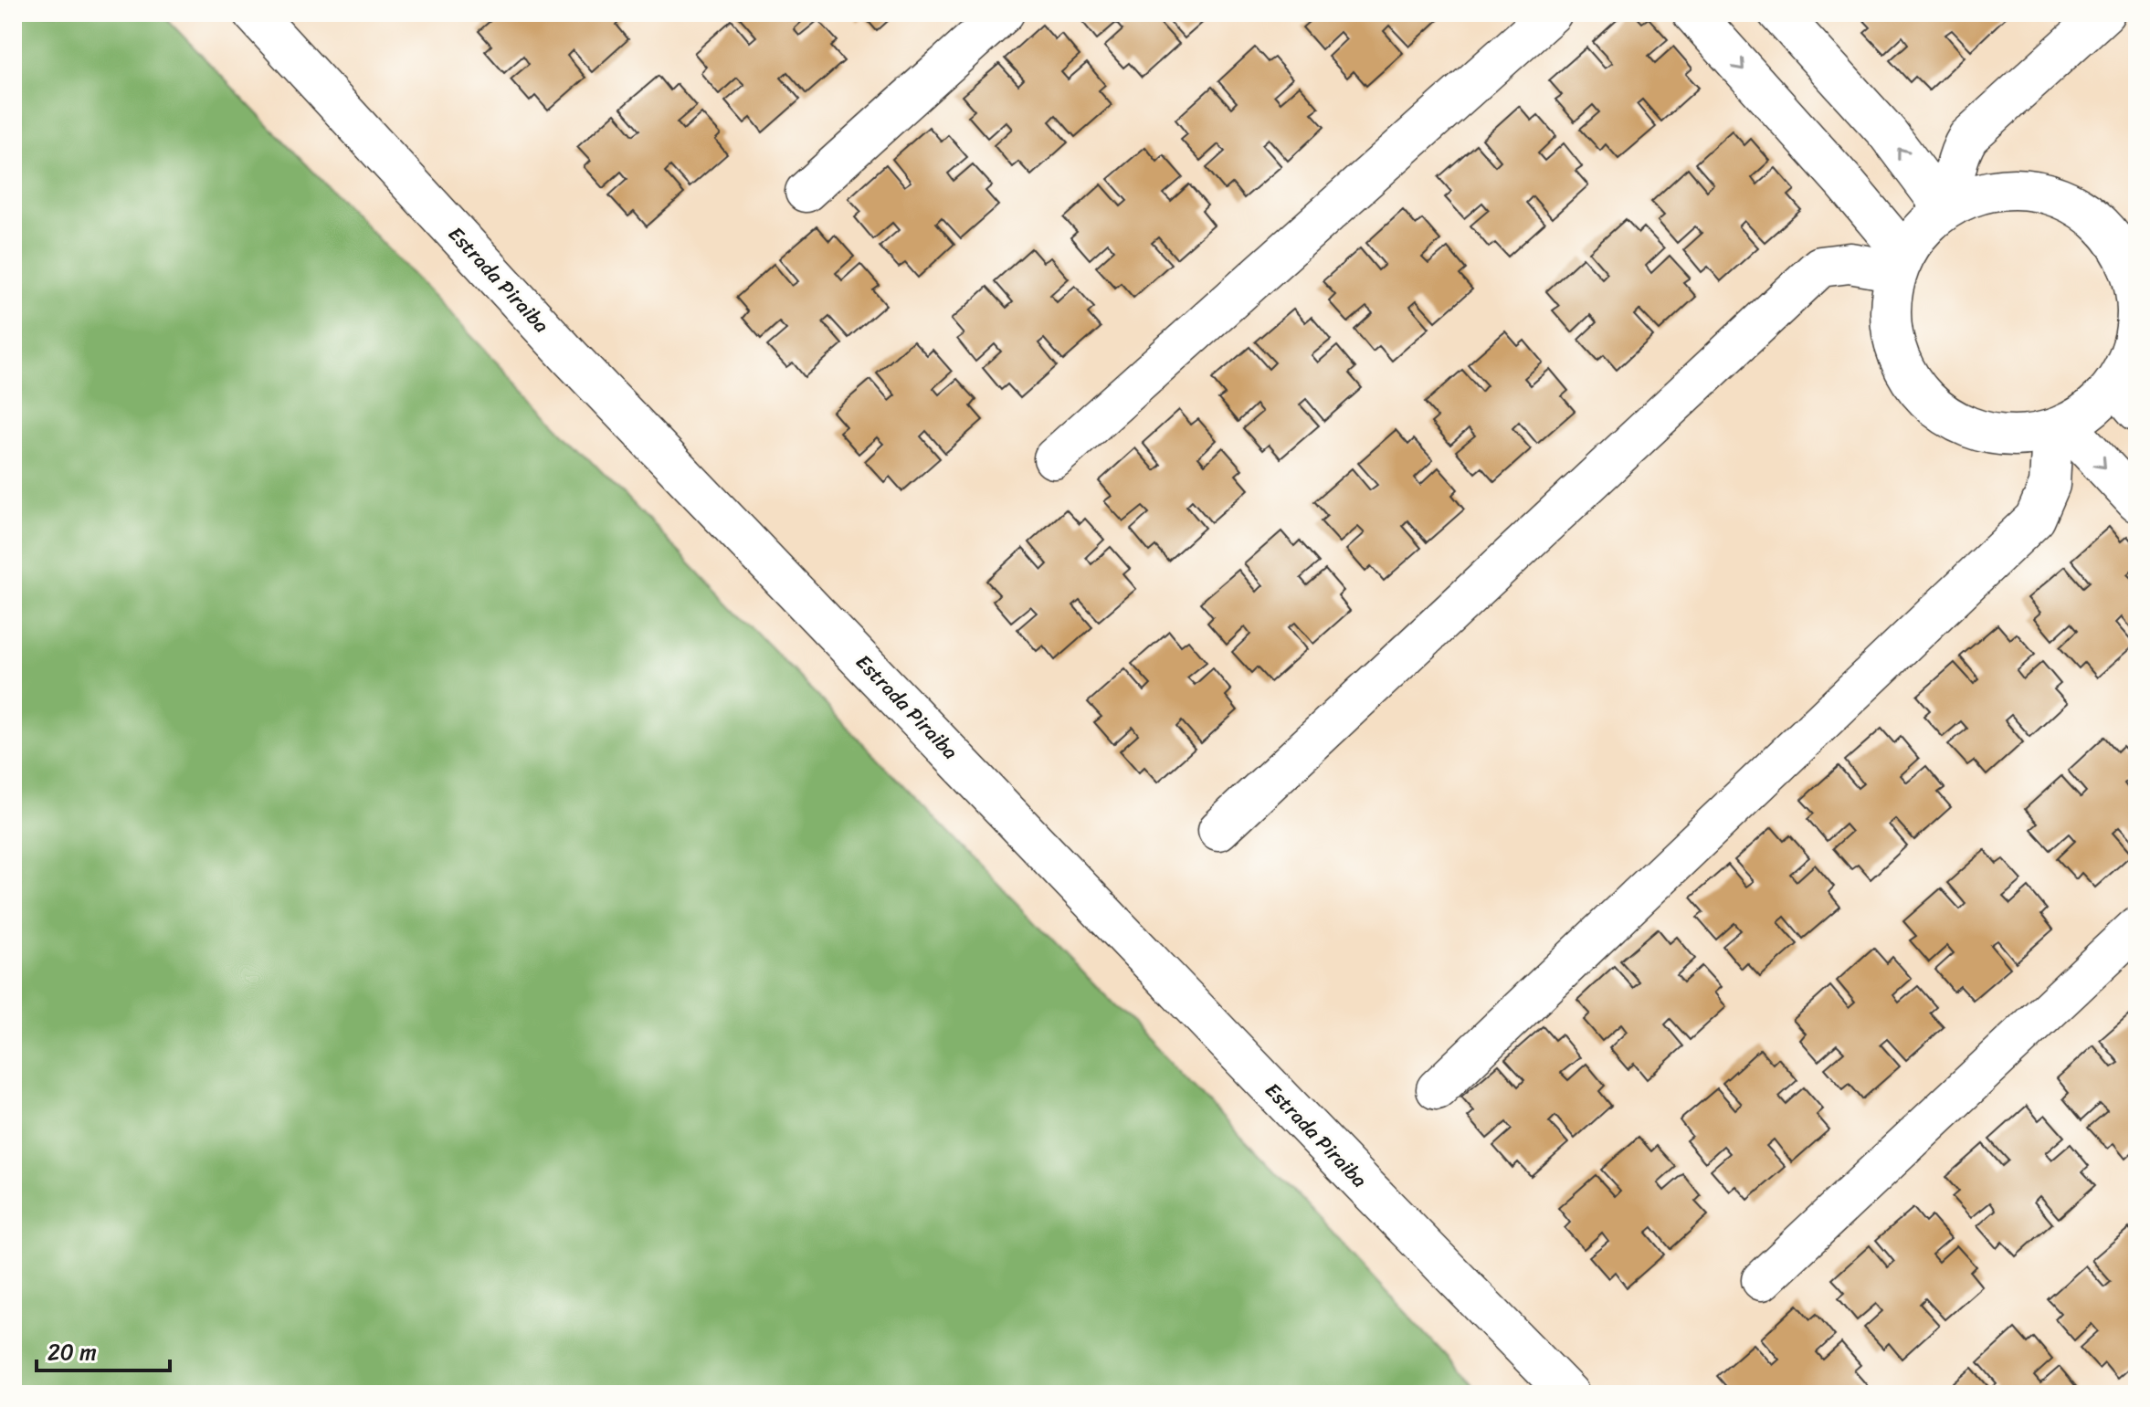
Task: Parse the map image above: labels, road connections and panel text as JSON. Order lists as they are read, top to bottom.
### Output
{
  "streets": {
    "street": ["Estrada Piraiba"]
  },
  "scale_bar": "20 m"
}
